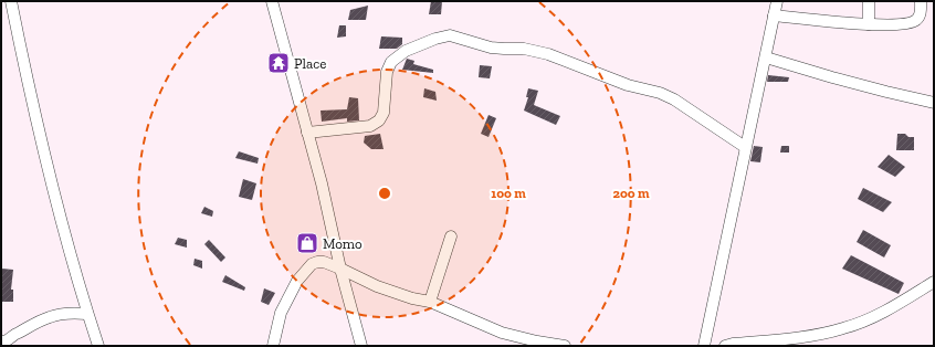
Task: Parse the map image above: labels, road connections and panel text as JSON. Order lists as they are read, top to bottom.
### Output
{
  "places": {
    "temple": ["Place"],
    "shop": ["Momo"]
  },
  "rings": ["100 m", "200 m"]
}
